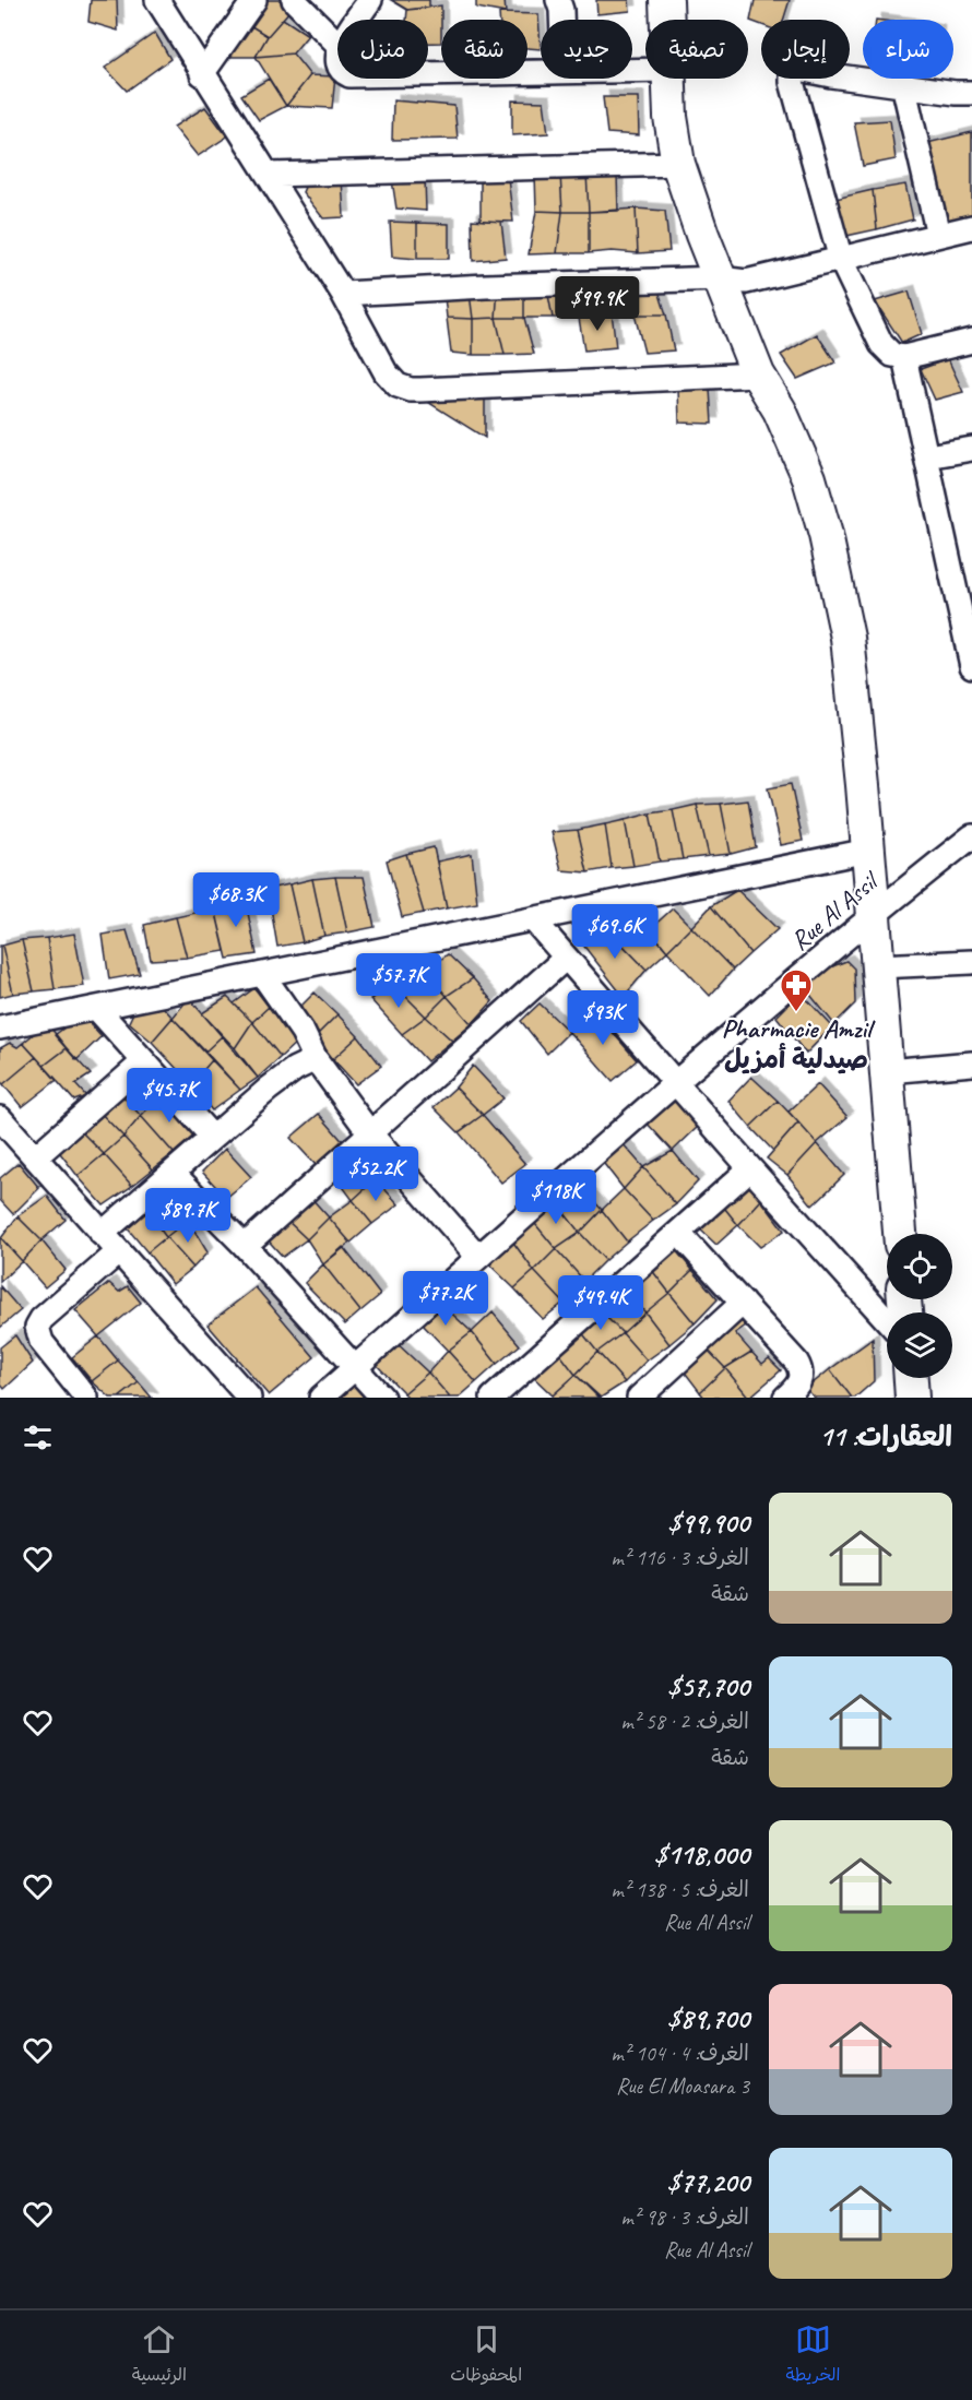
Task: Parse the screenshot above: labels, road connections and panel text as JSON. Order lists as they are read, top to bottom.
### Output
{
  "streets": {
    "street": ["Rue Al Assil"]
  },
  "places": {
    "pharmacy": ["Pharmacie Amzil صيدلية أمزيل"]
  },
  "page": {
    "chip": [
      "شراء",
      "إيجار",
      "تصفية",
      "جديد",
      "شقة",
      "منزل"
    ],
    "price": [
      "$99.9K",
      "$68.3K",
      "$69.6K",
      "$57.7K",
      "$93K",
      "$45.7K",
      "$52.2K",
      "$118K",
      "$89.7K",
      "$77.2K",
      "$49.4K"
    ],
    "heading": "العقارات: 11",
    "list": [
      {
        "name": "$99,900",
        "note": "الغرف: 3 · 116 m² · شقة"
      },
      {
        "name": "$57,700",
        "note": "الغرف: 2 · 58 m² · شقة"
      },
      {
        "name": "$118,000",
        "note": "الغرف: 5 · 138 m² · Rue Al Assil"
      },
      {
        "name": "$89,700",
        "note": "الغرف: 4 · 104 m² · Rue El Moasara 3"
      },
      {
        "name": "$77,200",
        "note": "الغرف: 3 · 98 m² · Rue Al Assil"
      }
    ],
    "tabs": ["الخريطة", "المحفوظات", "الرئيسية"]
  }
}
